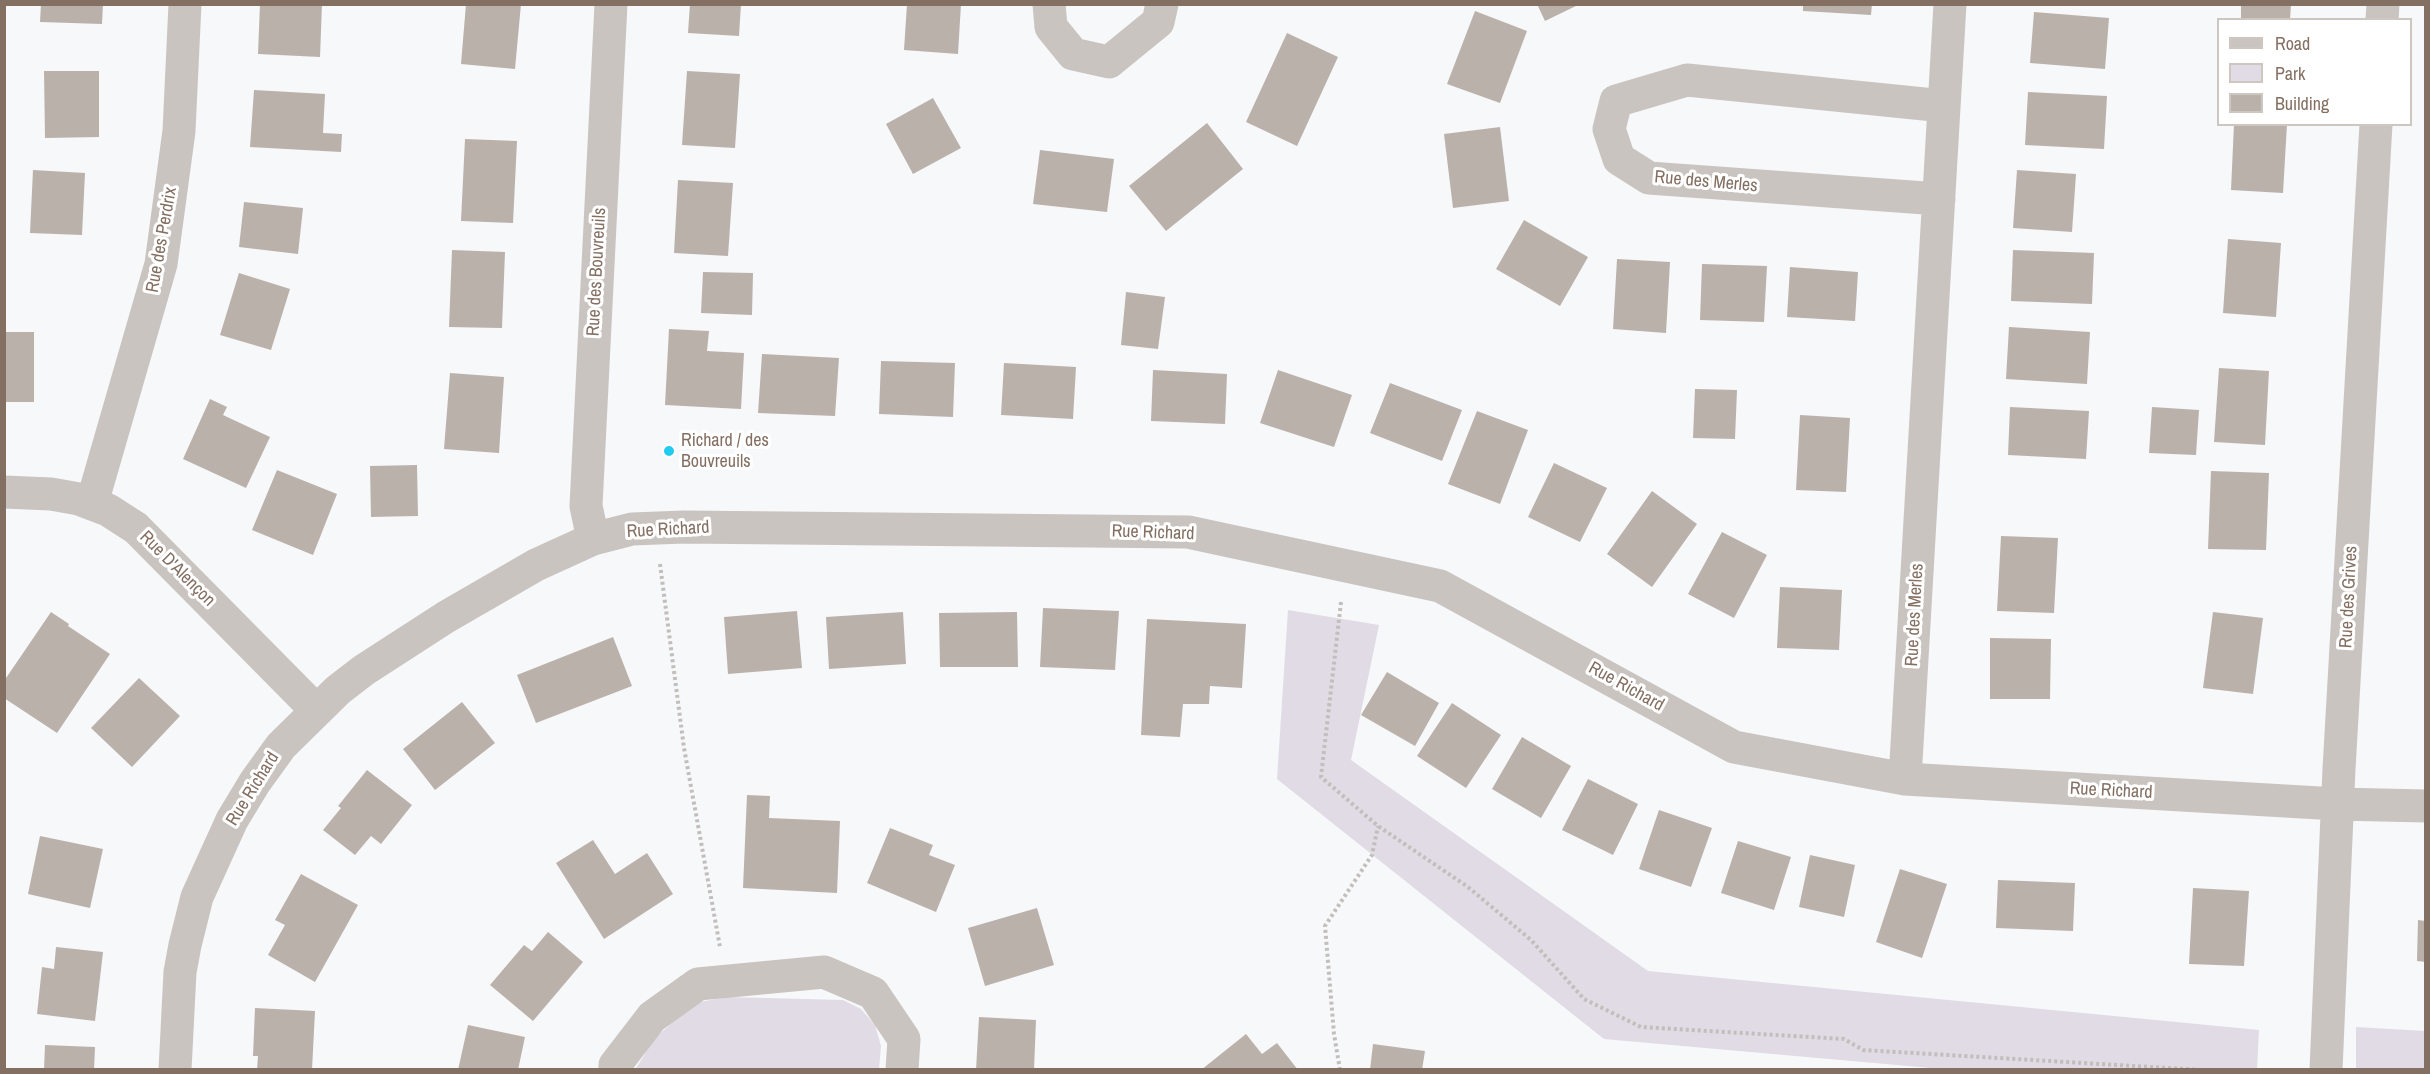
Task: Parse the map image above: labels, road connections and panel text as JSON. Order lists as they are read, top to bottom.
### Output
{
  "streets": {
    "street": [
      "Rue des Merles",
      "Rue des Perdrix",
      "Rue des Bouvreuils",
      "Rue Richard",
      "Rue D'Alençon",
      "Rue des Grives"
    ]
  },
  "crossings": [
    ["Rue des Merles", "Rue Richard"],
    ["Rue des Perdrix", "Rue D'Alençon"],
    ["Rue des Bouvreuils", "Rue Richard"],
    ["Rue Richard", "Rue D'Alençon"],
    ["Rue Richard", "Rue des Grives"]
  ],
  "places": ["Richard / des Bouvreuils"],
  "legend": ["Road", "Park", "Building"]
}
